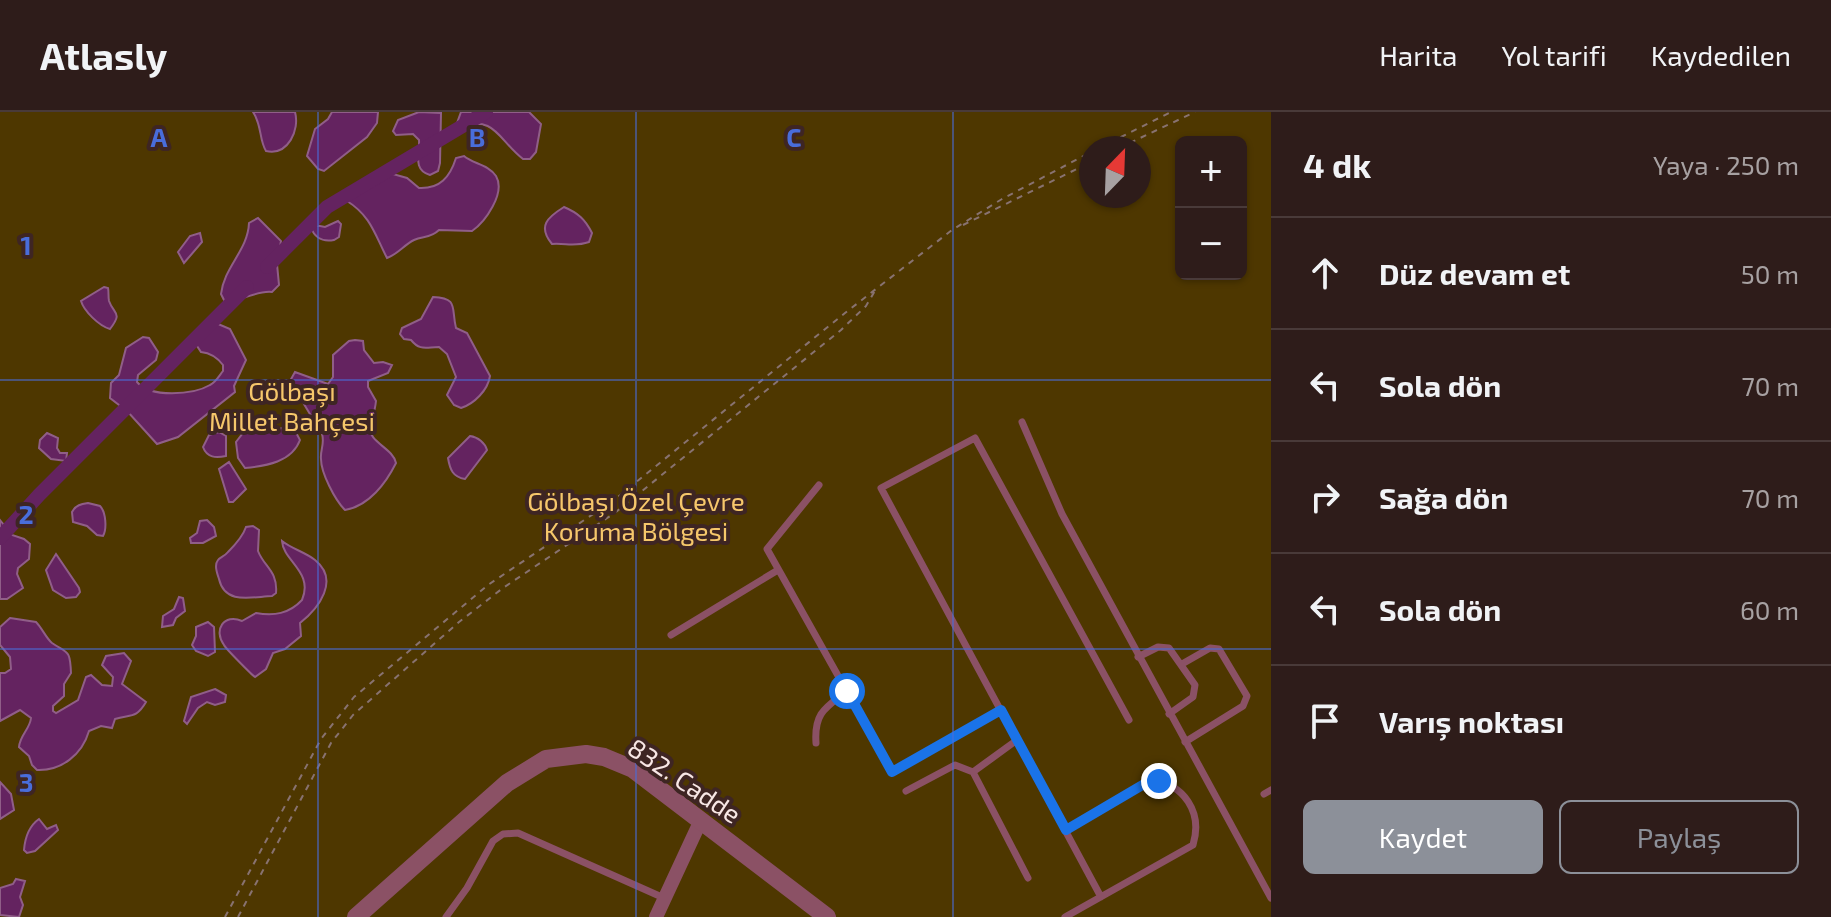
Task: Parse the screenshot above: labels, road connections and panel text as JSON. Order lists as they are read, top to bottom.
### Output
{
  "streets": {
    "street": ["832. Cadde"]
  },
  "parks": ["Gölbaşı Millet Bahçesi", "Gölbaşı Özel Çevre Koruma Bölgesi"],
  "north": "top right",
  "page": {
    "header": "Atlasly",
    "nav": ["Harita", "Yol tarifi", "Kaydedilen"],
    "heading": ["4 dk", "Yaya · 250 m"],
    "map_buttons": ["+", "−"],
    "list": [
      ["Düz devam et", "50 m"],
      ["Sola dön", "70 m"],
      ["Sağa dön", "70 m"],
      ["Sola dön", "60 m"],
      "Varış noktası"
    ],
    "buttons": ["Kaydet", "Paylaş"]
  },
  "grid": {
    "columns": ["A", "B", "C"],
    "rows": ["1", "2", "3"]
  }
}
